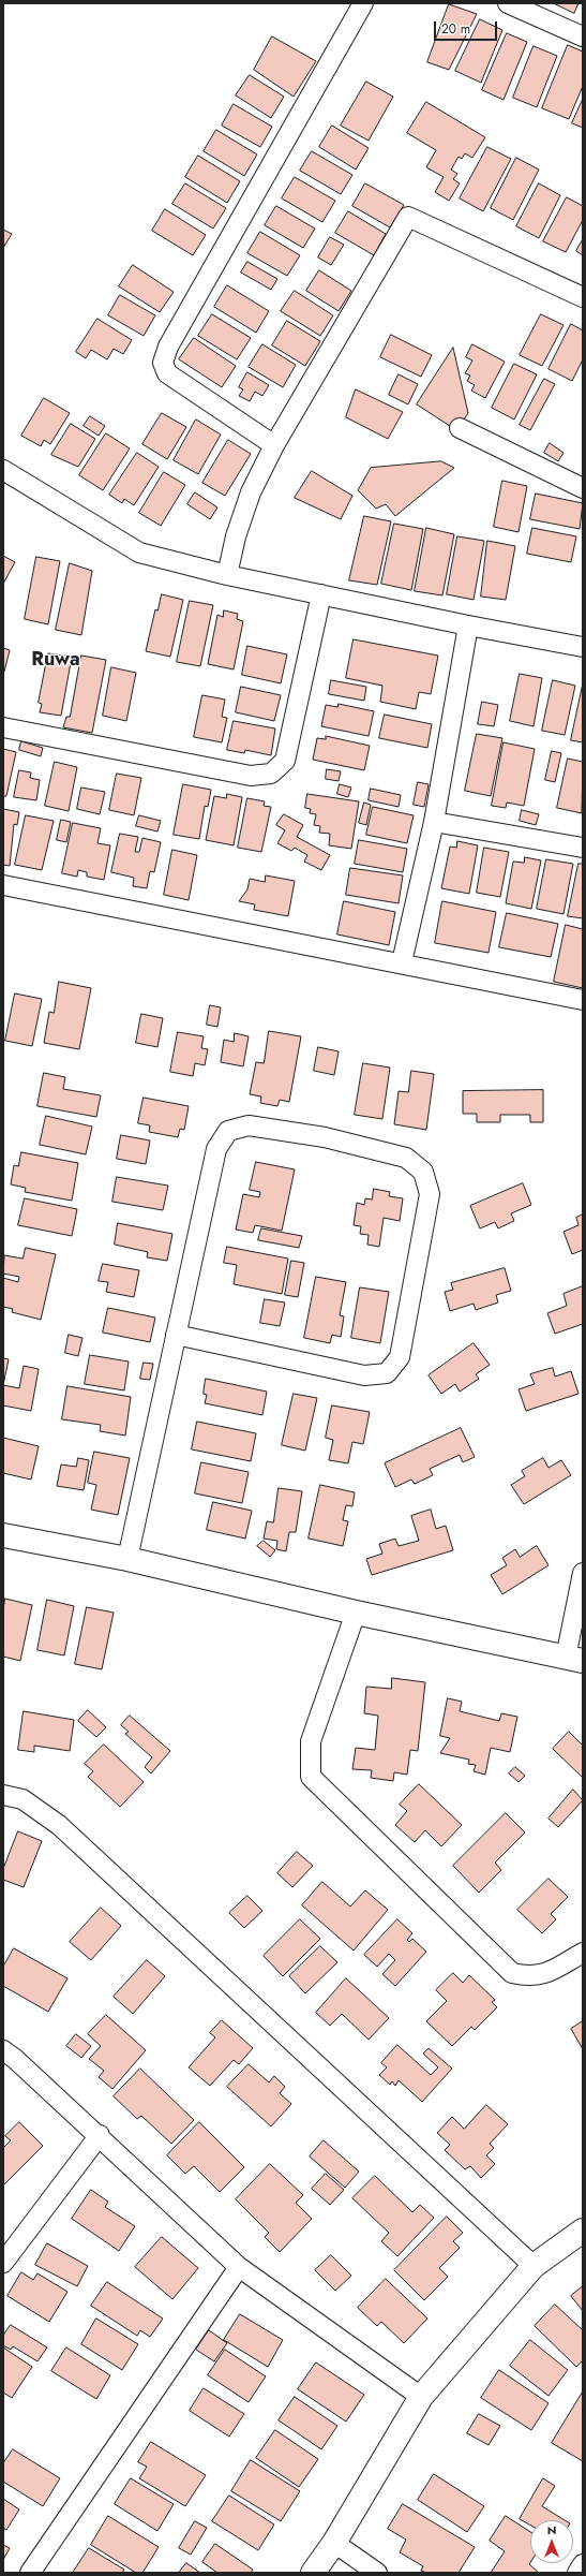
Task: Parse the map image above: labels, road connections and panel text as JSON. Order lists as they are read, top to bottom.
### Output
{
  "districts": ["Ruwa"],
  "scale_bar": "20 m",
  "north": "top"
}
